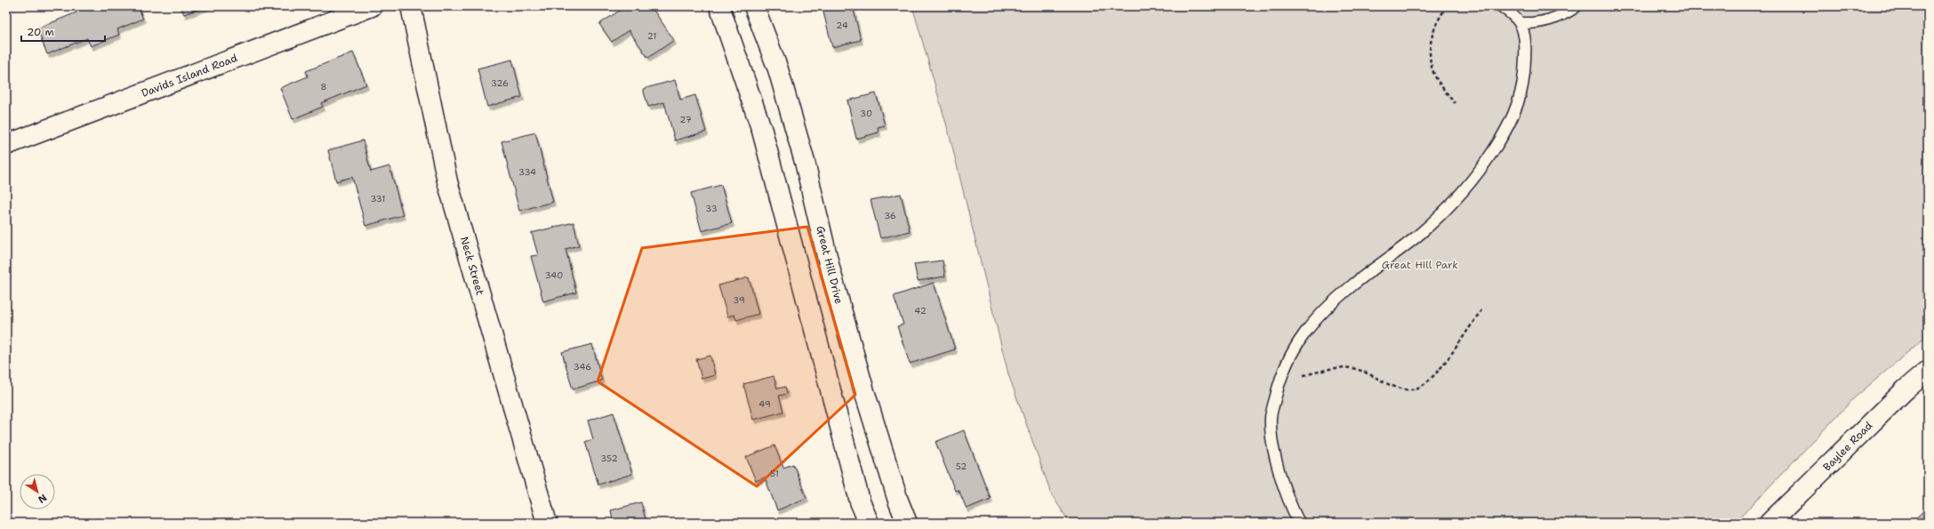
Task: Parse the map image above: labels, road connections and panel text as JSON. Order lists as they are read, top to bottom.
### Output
{
  "streets": {
    "street": [
      "Davids Island Road",
      "Great Hill Drive",
      "Neck Street",
      "Baylee Road"
    ]
  },
  "parks": ["Great Hill Park"],
  "house_numbers": [
    "24",
    "21",
    "326",
    "8",
    "30",
    "27",
    "334",
    "331",
    "33",
    "36",
    "340",
    "39",
    "42",
    "346",
    "49",
    "352",
    "52",
    "51"
  ],
  "scale_bar": "20 m",
  "north": "bottom right"
}
